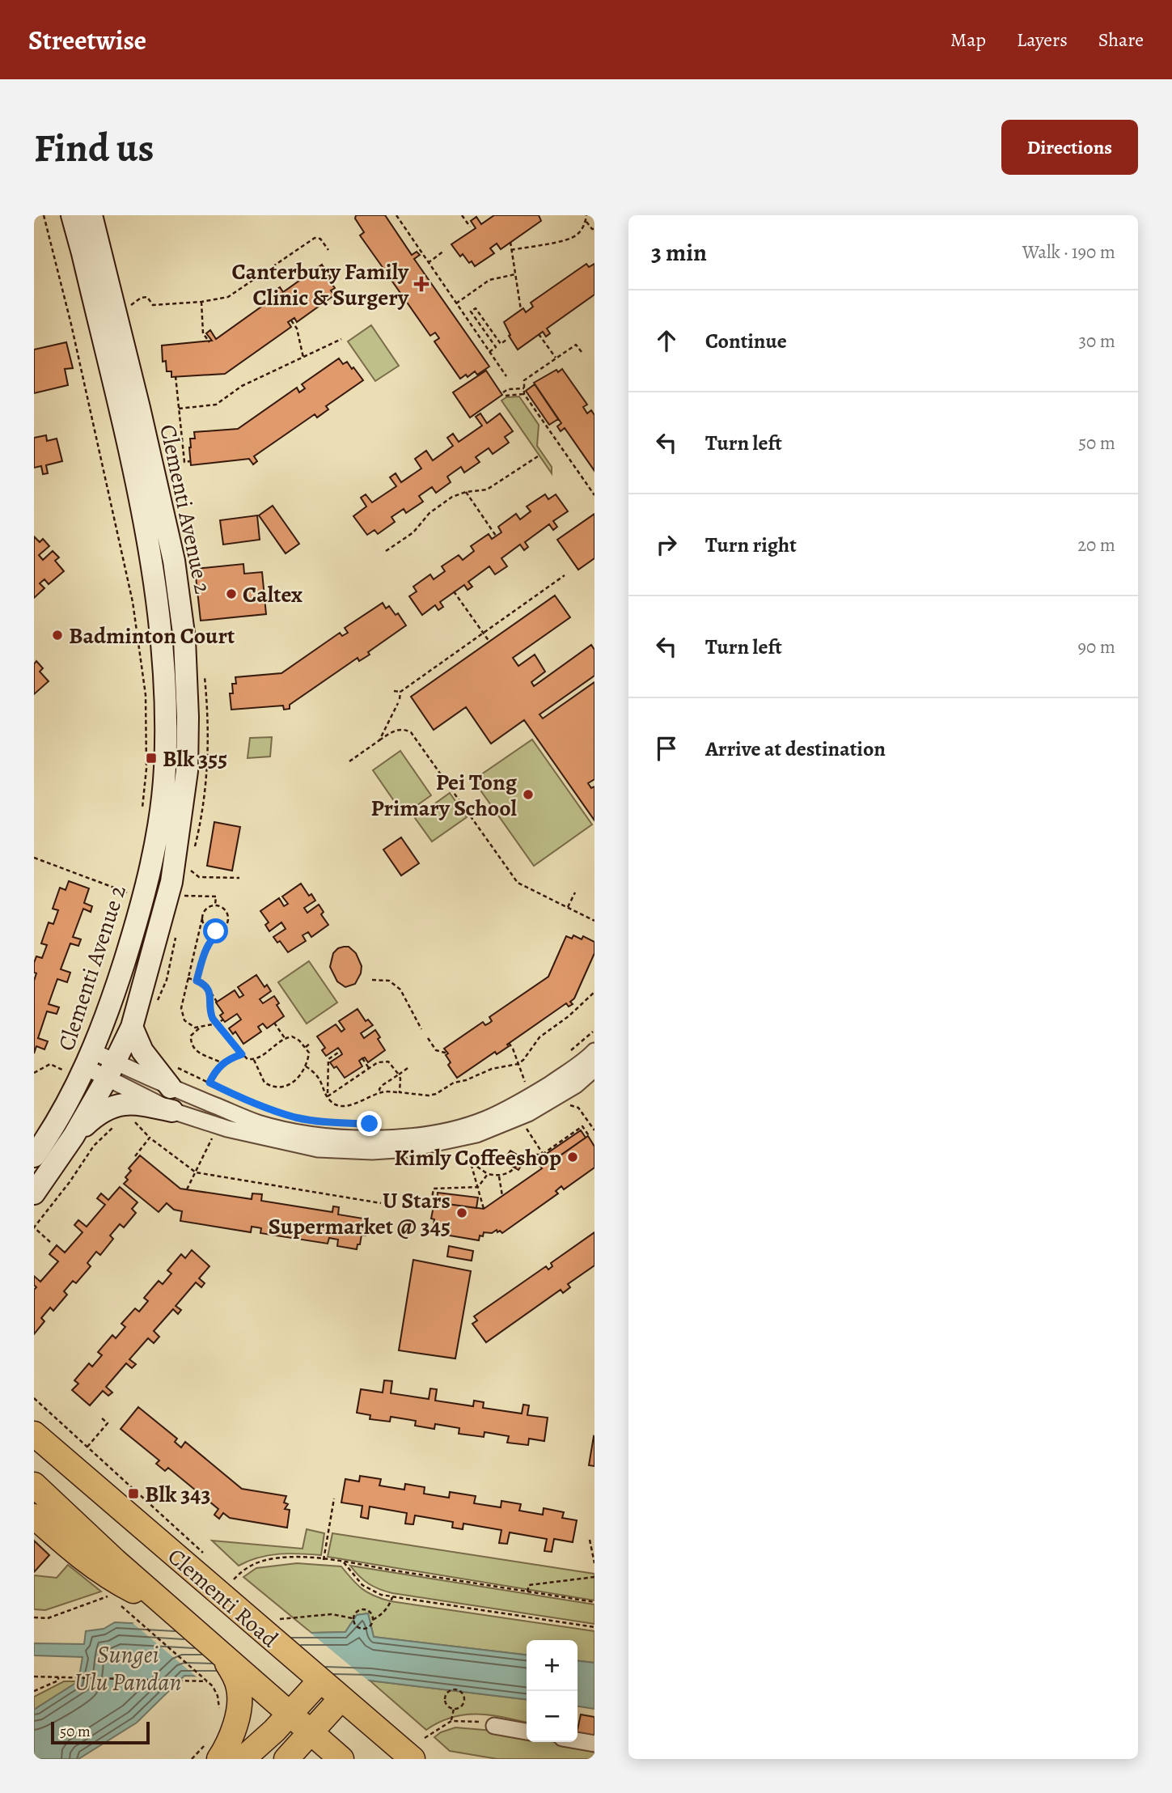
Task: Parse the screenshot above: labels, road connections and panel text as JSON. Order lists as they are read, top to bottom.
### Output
{
  "streets": {
    "main road": ["Clementi Avenue 2", "Clementi Road"]
  },
  "water": ["Sungei Ulu Pandan"],
  "places": {
    "health": ["Canterbury Family Clinic & Surgery"],
    "other": [
      "Caltex",
      "Badminton Court",
      "Pei Tong Primary School",
      "Kimly Coffeeshop",
      "U Stars Supermarket @ 345"
    ],
    "transit": ["Blk 355", "Blk 343"]
  },
  "scale_bar": "50 m",
  "page": {
    "header": "Streetwise",
    "nav": ["Map", "Layers", "Share"],
    "buttons": "Directions",
    "title": "Find us",
    "heading": ["3 min", "Walk · 190 m"],
    "list": [
      ["Continue", "30 m"],
      ["Turn left", "50 m"],
      ["Turn right", "20 m"],
      ["Turn left", "90 m"],
      "Arrive at destination"
    ],
    "map_buttons": ["+", "−"],
    "scale": "50 m"
  }
}
